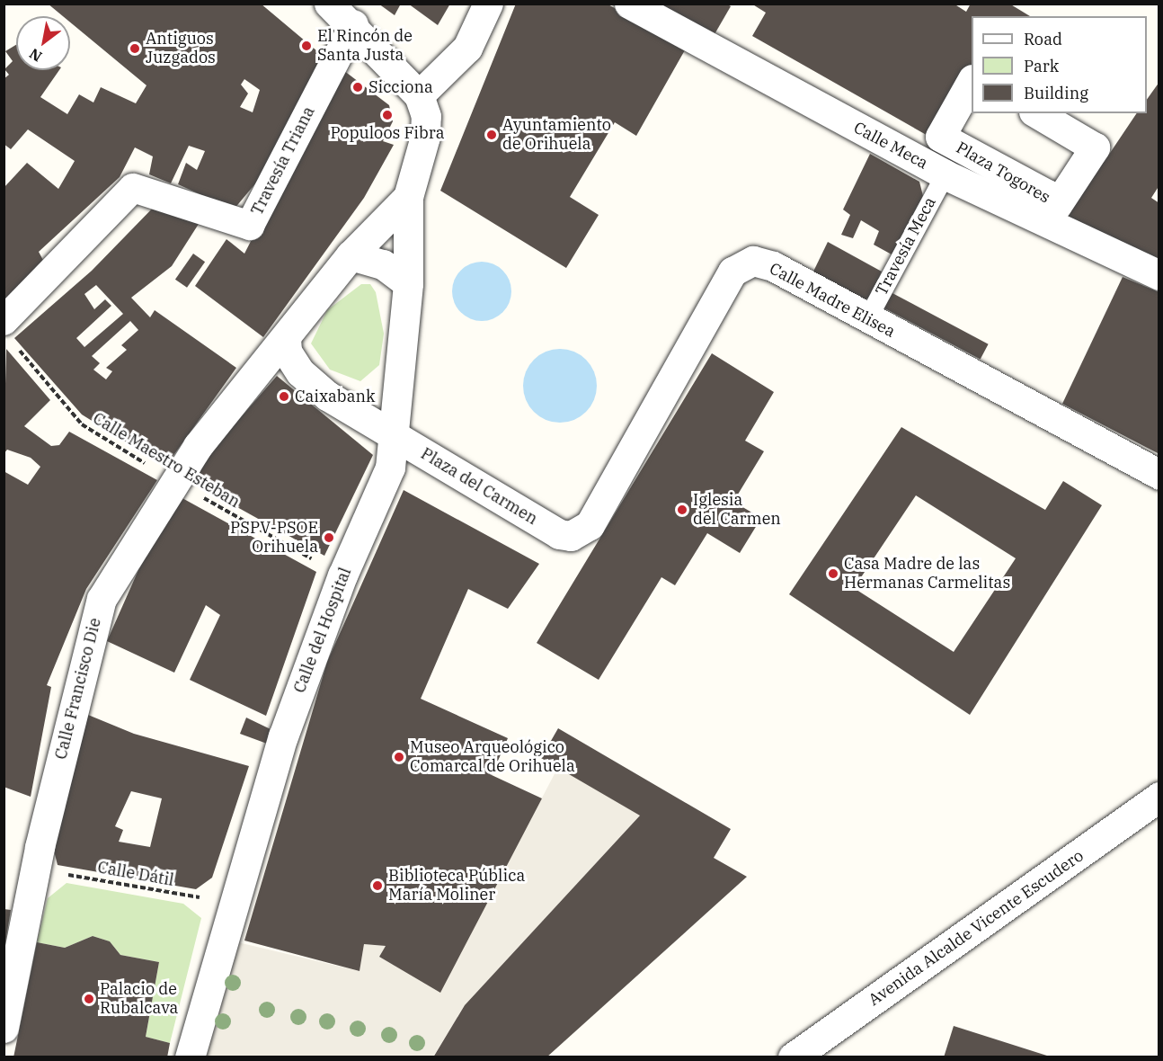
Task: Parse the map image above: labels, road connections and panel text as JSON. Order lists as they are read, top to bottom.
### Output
{
  "streets": {
    "street": [
      "Calle Meca",
      "Travesía Triana",
      "Plaza Togores",
      "Calle Madre Elisea",
      "Plaza del Carmen",
      "Calle del Hospital",
      "Calle Francisco Die",
      "Avenida Alcalde Vicente Escudero"
    ],
    "lane": ["Travesía Meca"],
    "path": ["Calle Maestro Esteban", "Calle Dátil"]
  },
  "crossings": [
    ["Calle Meca", "Travesía Meca"],
    ["Travesía Meca", "Calle Madre Elisea"],
    ["Calle Madre Elisea", "Plaza del Carmen"],
    ["Calle Maestro Esteban", "Calle del Hospital"],
    ["Calle Maestro Esteban", "Calle Francisco Die"],
    ["Plaza del Carmen", "Calle del Hospital"],
    ["Plaza del Carmen", "Calle Francisco Die"],
    ["Calle del Hospital", "Calle Francisco Die"],
    ["Calle del Hospital", "Calle Dátil"],
    ["Calle Francisco Die", "Calle Dátil"]
  ],
  "places": [
    "El Rincón de Santa Justa",
    "Antiguos Juzgados",
    "Sicciona",
    "Populoos Fibra",
    "Ayuntamiento de Orihuela",
    "Caixabank",
    "Iglesia del Carmen",
    "PSPV-PSOE Orihuela",
    "Casa Madre de las Hermanas Carmelitas",
    "Museo Arqueológico Comarcal de Orihuela",
    "Biblioteca Pública María Moliner",
    "Palacio de Rubalcava"
  ],
  "legend": ["Road", "Park", "Building"],
  "north": "bottom left"
}
